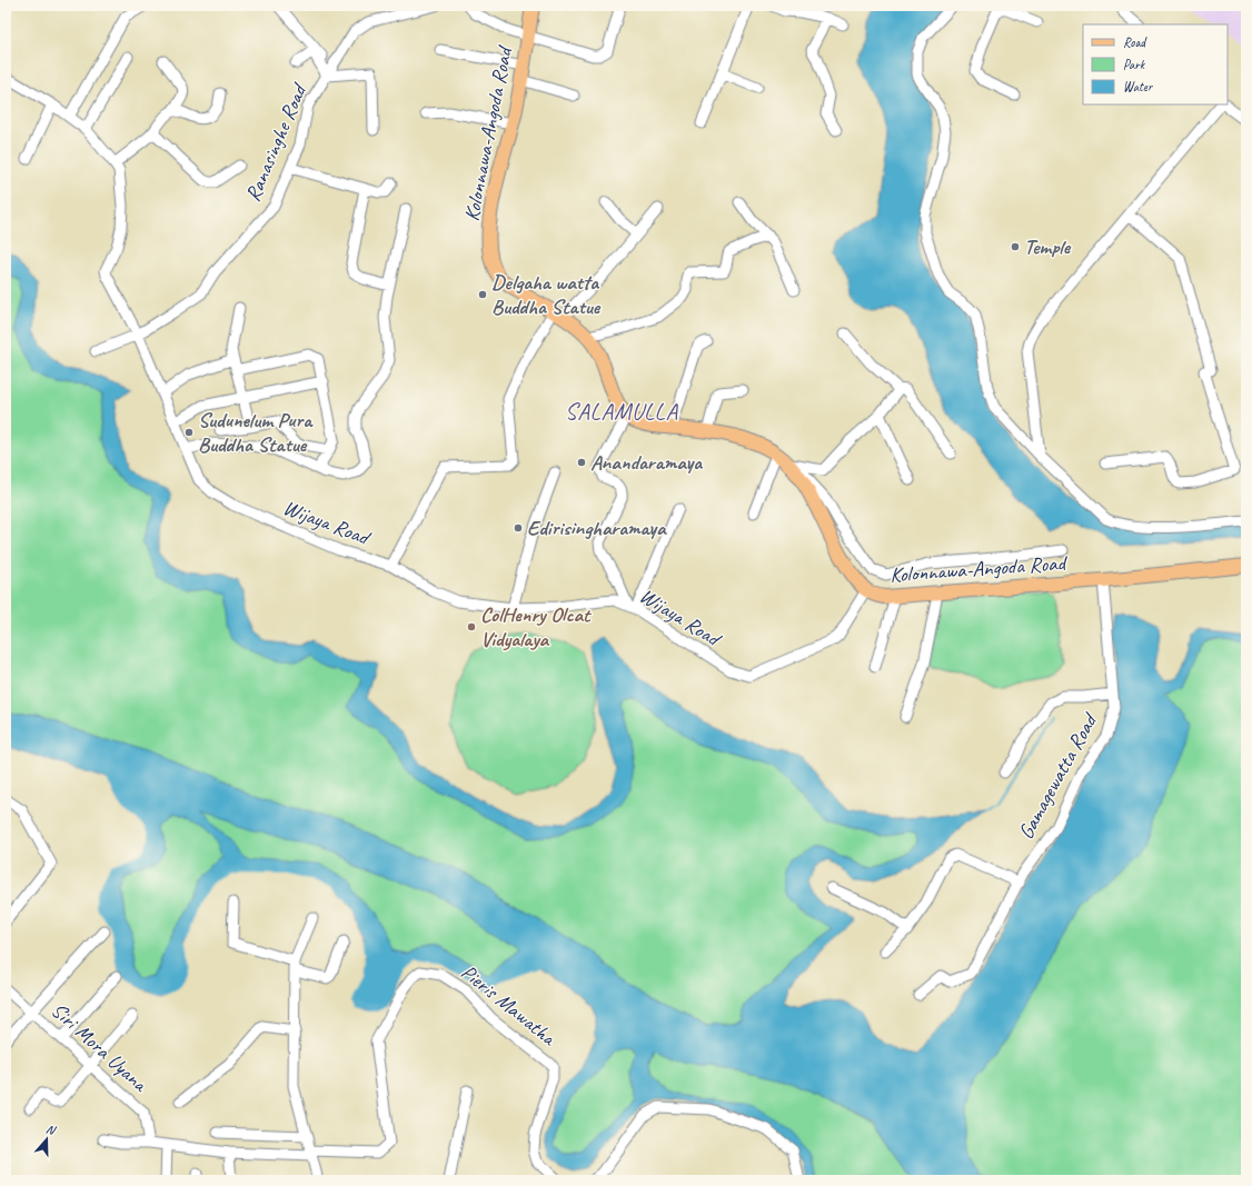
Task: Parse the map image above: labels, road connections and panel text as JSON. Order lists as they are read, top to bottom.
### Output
{
  "streets": {
    "main road": ["Kolonnawa-Angoda Road"],
    "street": [
      "Ranasinghe Road",
      "Wijaya Road",
      "Gamagewatta Road",
      "Pieris Mawatha",
      "Siri Mora Uyana"
    ]
  },
  "crossings": [
    ["Kolonnawa-Angoda Road", "Wijaya Road"],
    ["Kolonnawa-Angoda Road", "Gamagewatta Road"],
    ["Ranasinghe Road", "Wijaya Road"],
    ["Pieris Mawatha", "Siri Mora Uyana"]
  ],
  "districts": ["SALAMULLA"],
  "places": [
    "Temple",
    "Delgaha watta Buddha Statue",
    "Sudunelum Pura Buddha Statue",
    "Anandaramaya",
    "Edirisingharamaya",
    "ColHenry Olcat Vidyalaya"
  ],
  "legend": ["Road", "Park", "Water"],
  "north": "top"
}
